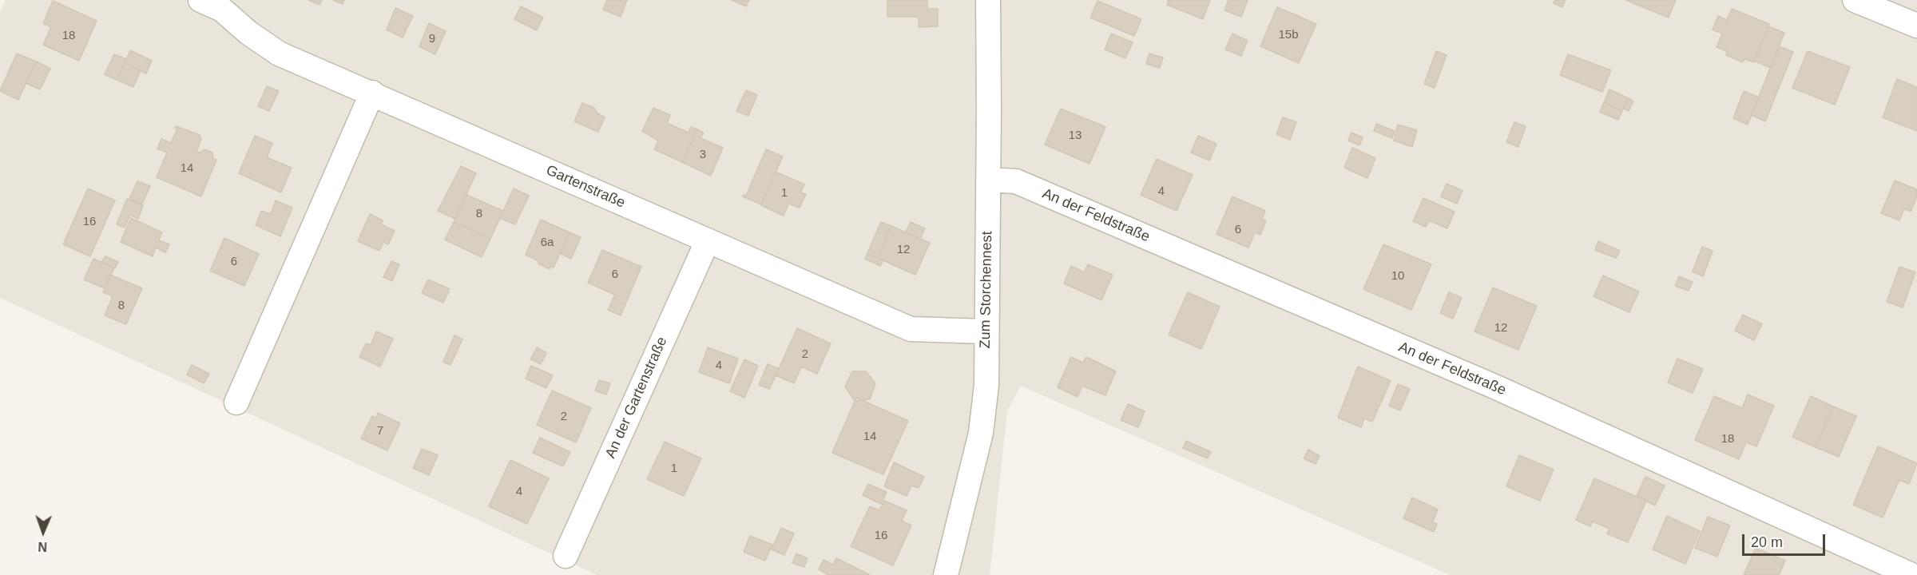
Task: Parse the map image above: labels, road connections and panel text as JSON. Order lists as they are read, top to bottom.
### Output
{
  "streets": {
    "street": [
      "Gartenstraße",
      "An der Feldstraße",
      "Zum Storchennest",
      "An der Gartenstraße"
    ]
  },
  "crossings": [
    ["Gartenstraße", "Zum Storchennest"],
    ["Gartenstraße", "An der Gartenstraße"],
    ["An der Feldstraße", "Zum Storchennest"]
  ],
  "house_numbers": [
    "15b",
    "18",
    "9",
    "13",
    "3",
    "14",
    "4",
    "1",
    "8",
    "16",
    "6",
    "6a",
    "12",
    "6",
    "6",
    "10",
    "8",
    "12",
    "2",
    "4",
    "2",
    "7",
    "14",
    "18",
    "1",
    "4",
    "16"
  ],
  "scale_bar": "20 m",
  "north": "bottom"
}
